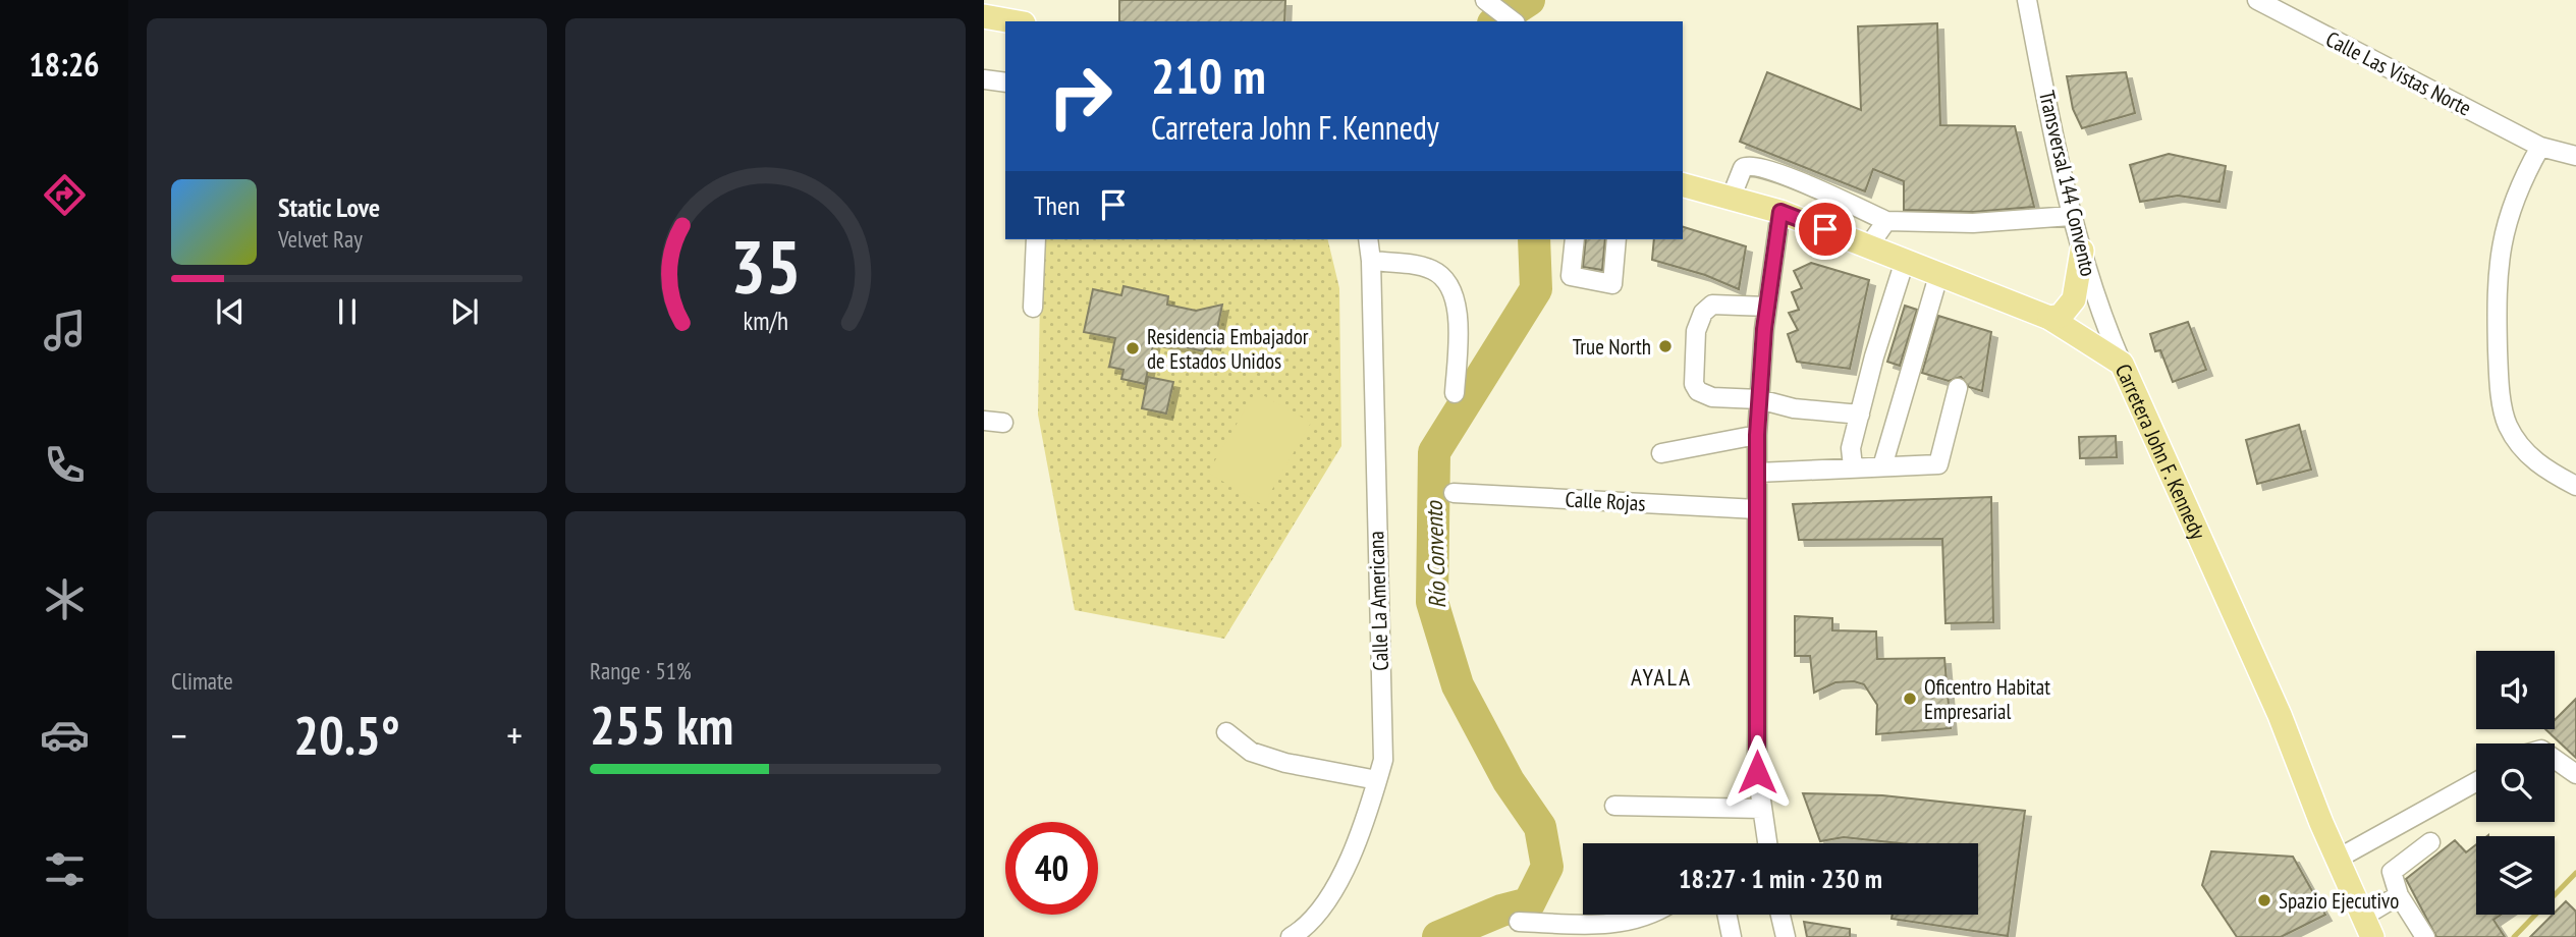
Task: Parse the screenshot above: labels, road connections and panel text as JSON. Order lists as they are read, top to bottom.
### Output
{
  "streets": {
    "main road": ["Carretera John F. Kennedy"],
    "street": [
      "Calle Las Vistas Norte",
      "Transversal 144 Convento",
      "Calle Rojas",
      "Calle La Americana"
    ]
  },
  "crossings": [
    ["Transversal 144 Convento", "Carretera John F. Kennedy"]
  ],
  "districts": ["AYALA"],
  "water": ["Río Convento"],
  "places": [
    "True North",
    "Residencia Embajador de Estados Unidos",
    "Oficentro Habitat Empresarial",
    "Spazio Ejecutivo"
  ],
  "page": {
    "tabs": "18:26",
    "turn": ["210 m", "Carretera John F. Kennedy"],
    "then": "Then",
    "song": ["Static Love", "Velvet Ray"],
    "tile": [
      "Climate",
      ["Range · 51%", "255 km"]
    ],
    "heat": ["−", "20.5°", "+"],
    "limit": "40",
    "trip": "18:27 · 1 min · 230 m",
    "gauge": ["35", "km/h"]
  }
}
